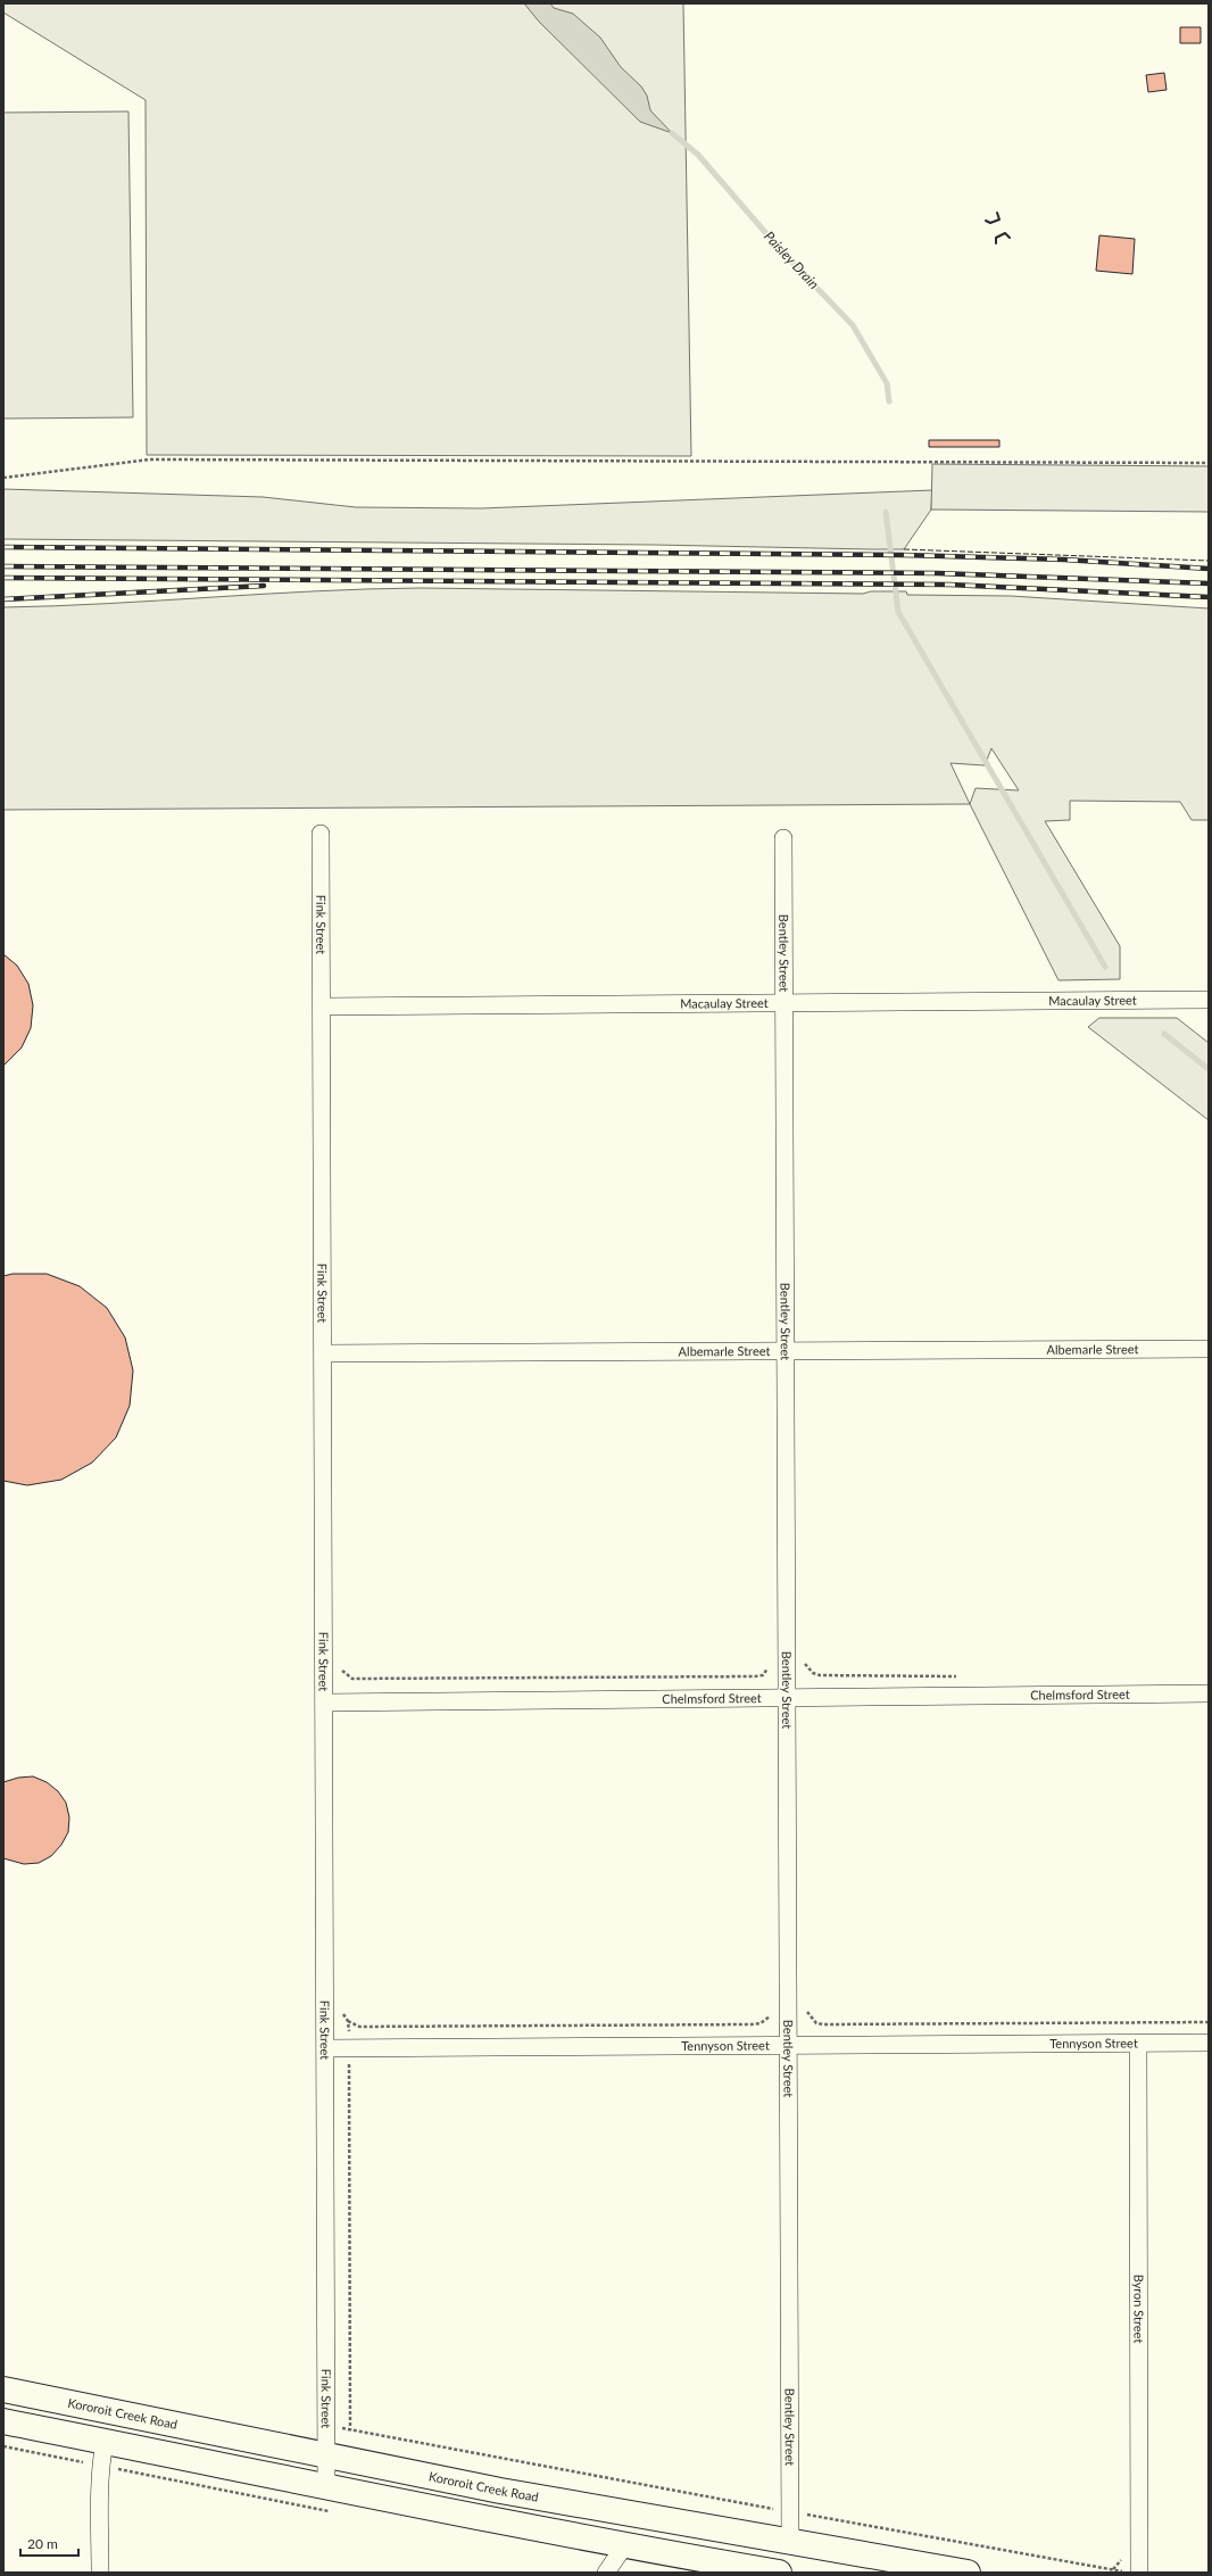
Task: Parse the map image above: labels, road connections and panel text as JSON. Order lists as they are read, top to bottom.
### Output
{
  "streets": {
    "main road": ["Kororoit Creek Road"],
    "street": [
      "Fink Street",
      "Bentley Street",
      "Macaulay Street",
      "Albemarle Street",
      "Chelmsford Street",
      "Tennyson Street",
      "Byron Street"
    ]
  },
  "crossings": [
    ["Fink Street", "Macaulay Street"],
    ["Fink Street", "Albemarle Street"],
    ["Fink Street", "Chelmsford Street"],
    ["Fink Street", "Tennyson Street"],
    ["Fink Street", "Kororoit Creek Road"],
    ["Bentley Street", "Macaulay Street"],
    ["Bentley Street", "Albemarle Street"],
    ["Bentley Street", "Chelmsford Street"],
    ["Bentley Street", "Tennyson Street"],
    ["Bentley Street", "Kororoit Creek Road"],
    ["Tennyson Street", "Byron Street"]
  ],
  "water": ["Paisley Drain"],
  "scale_bar": "20 m"
}
